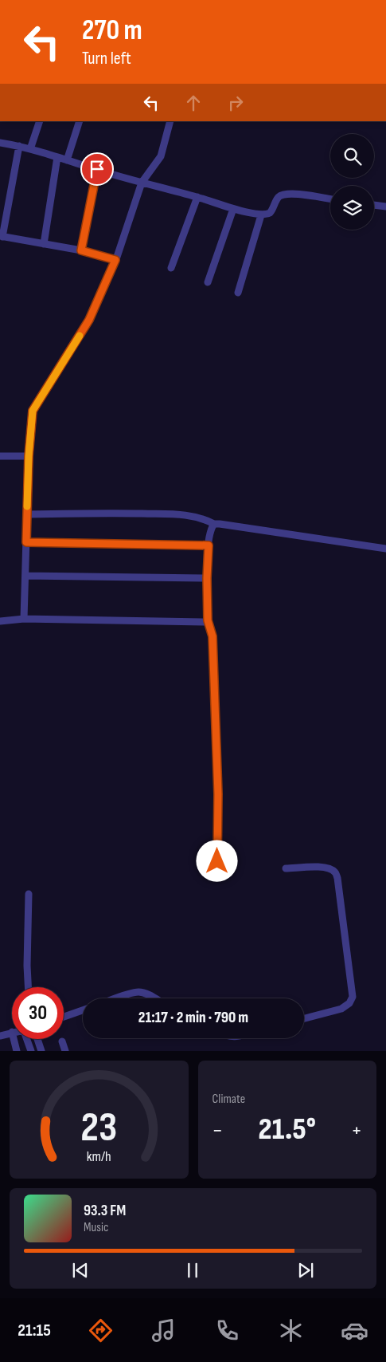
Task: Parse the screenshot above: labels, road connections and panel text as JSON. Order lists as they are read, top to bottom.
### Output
{
  "page": {
    "turn": ["270 m", "Turn left"],
    "limit": "30",
    "trip": "21:17 · 2 min · 790 m",
    "tile": "Climate",
    "heat": ["−", "21.5°", "+"],
    "song": ["93.3 FM", "Music"],
    "tabs": "21:15",
    "gauge": ["23", "km/h"]
  }
}
